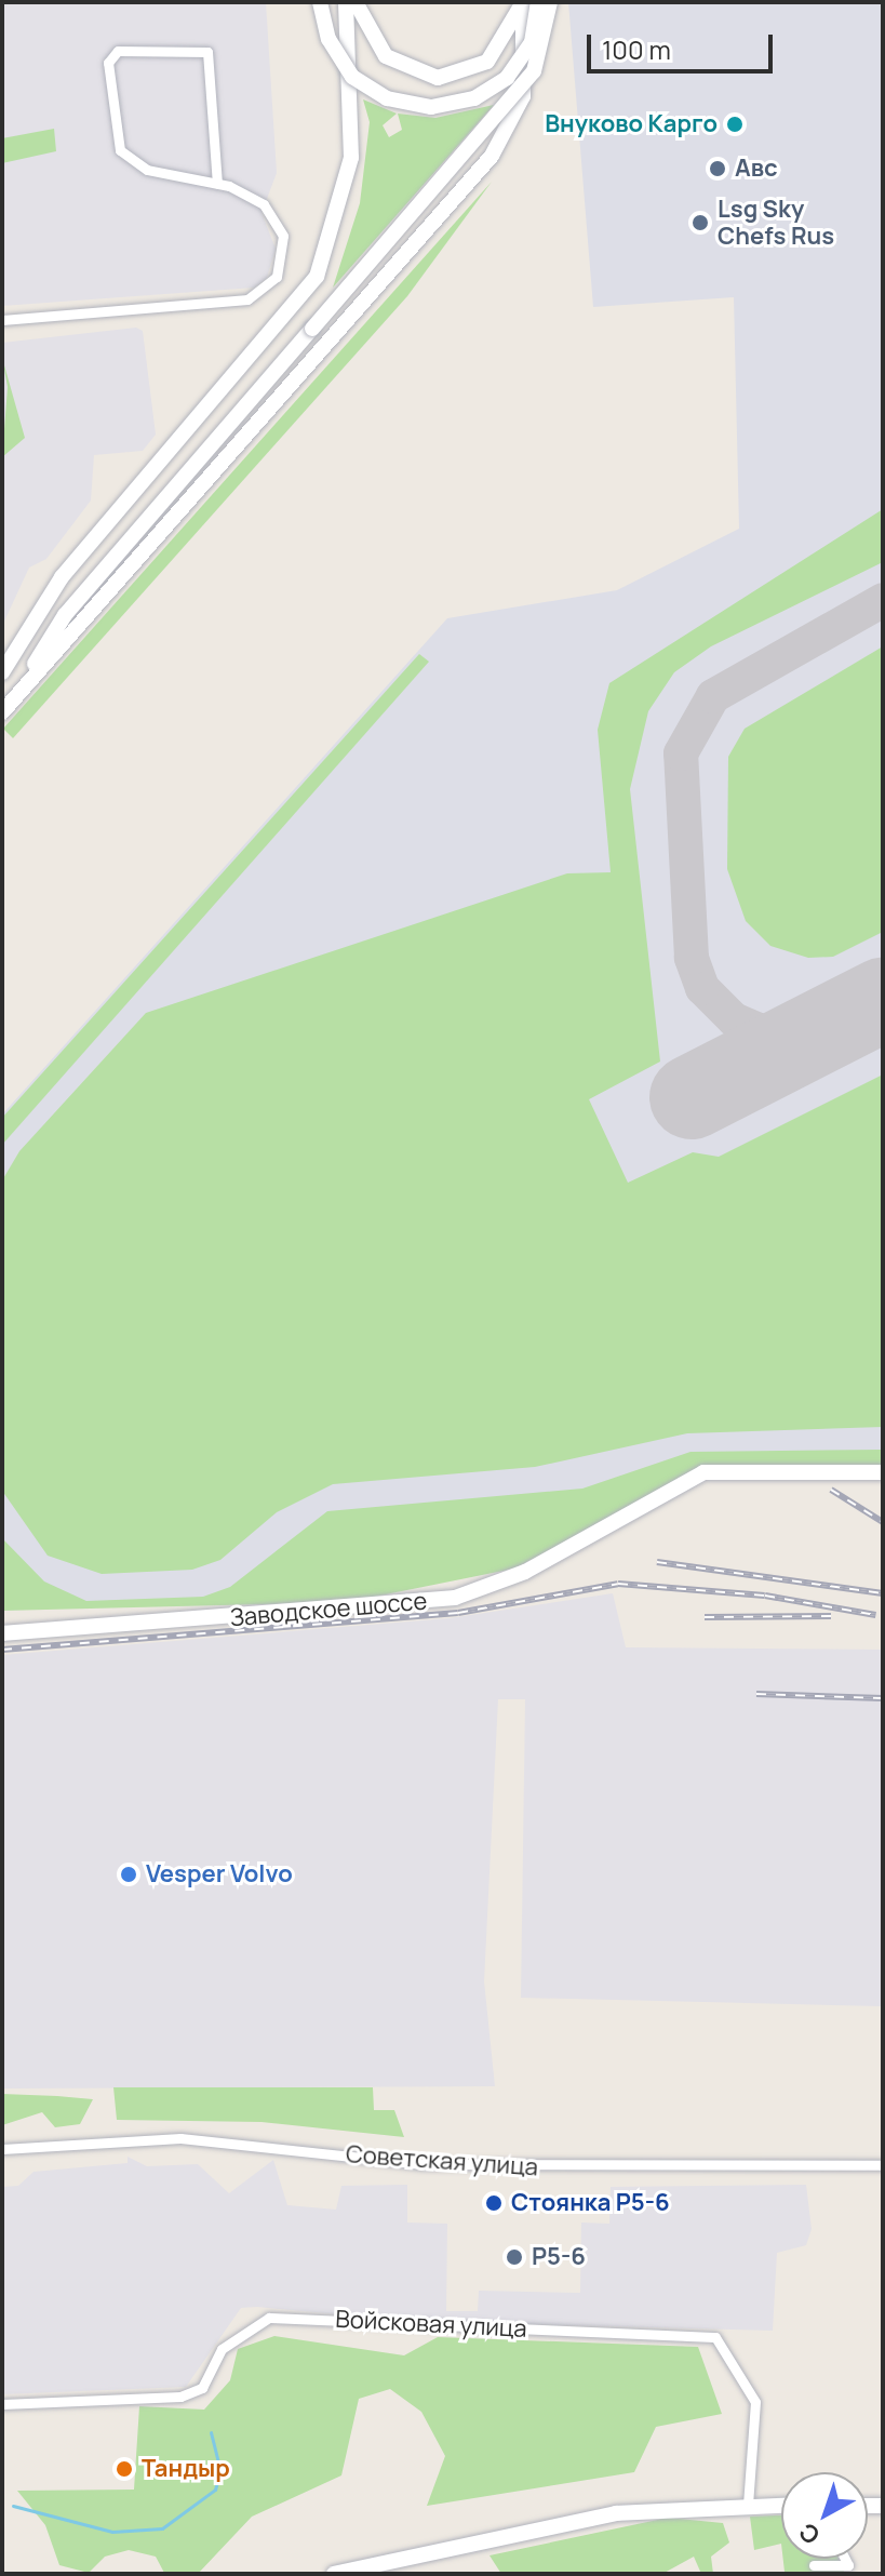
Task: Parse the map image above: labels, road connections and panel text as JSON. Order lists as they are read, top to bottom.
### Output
{
  "streets": {
    "street": ["Заводское шоссе", "Советская улица", "Войсковая улица"]
  },
  "places": [
    "Внуково Карго",
    "Авс",
    "Lsg Sky Chefs Rus",
    "Vesper Volvo",
    "Стоянка Р5-6",
    "Р5-6",
    "Тандыр"
  ],
  "scale_bar": "100 m",
  "north": "bottom left"
}
